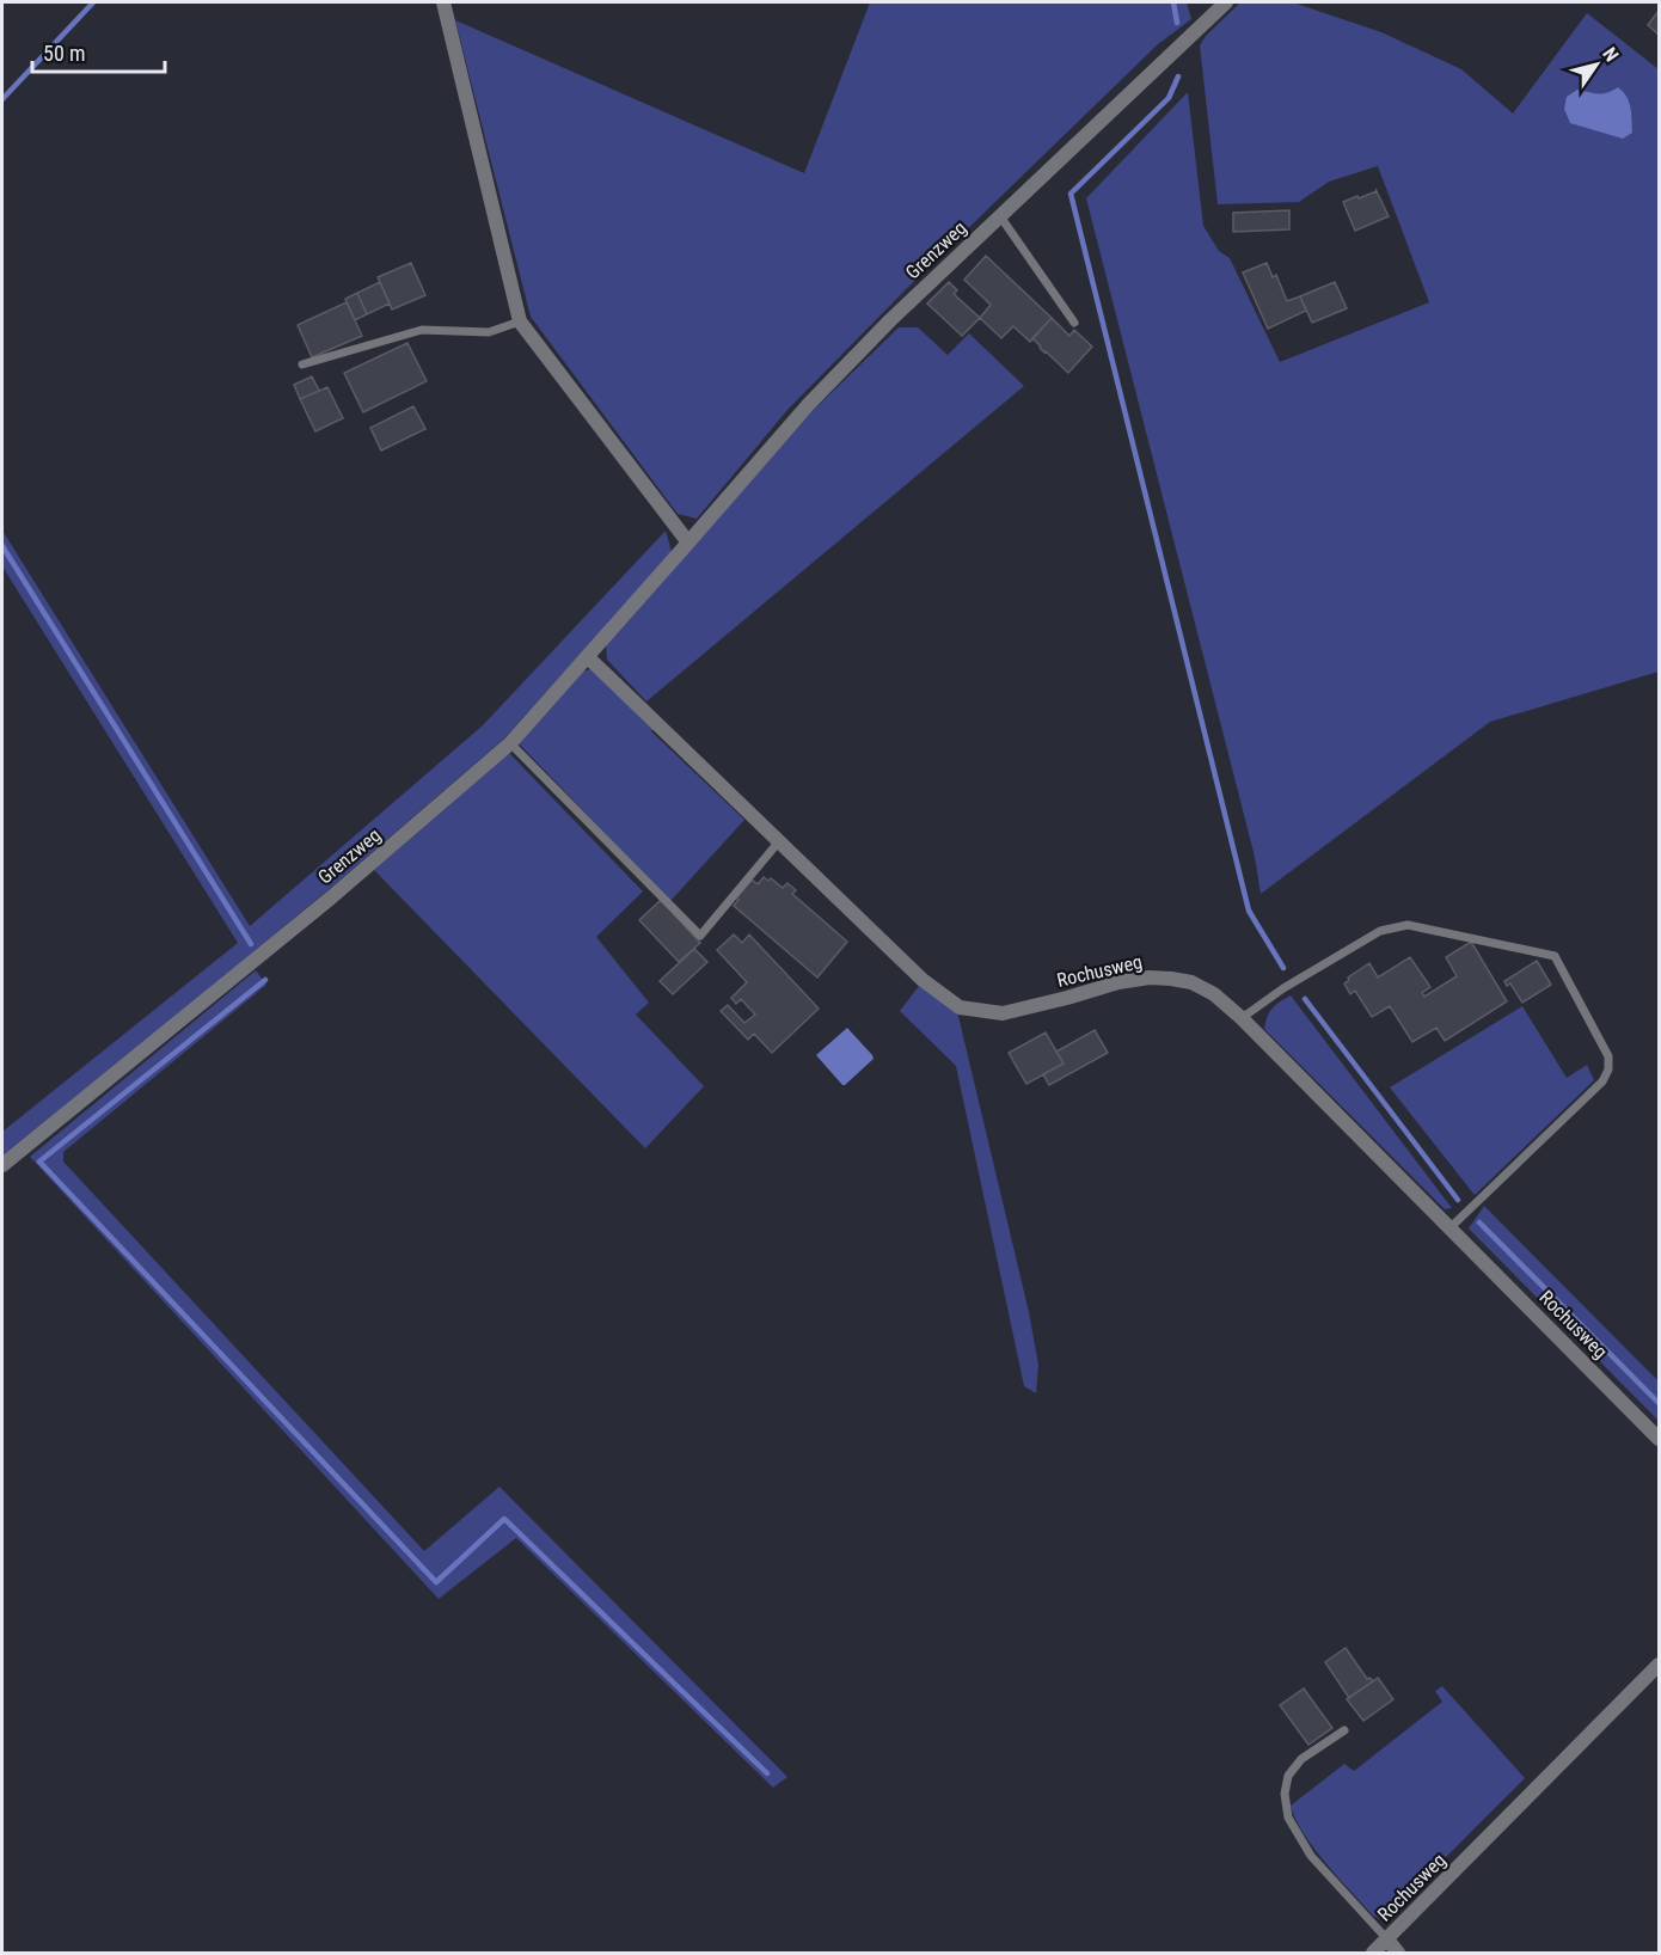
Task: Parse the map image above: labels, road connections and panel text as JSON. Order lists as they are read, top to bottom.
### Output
{
  "streets": {
    "street": ["Grenzweg", "Rochusweg"]
  },
  "crossings": [
    ["Grenzweg", "Rochusweg"]
  ],
  "scale_bar": "50 m",
  "north": "top right"
}
